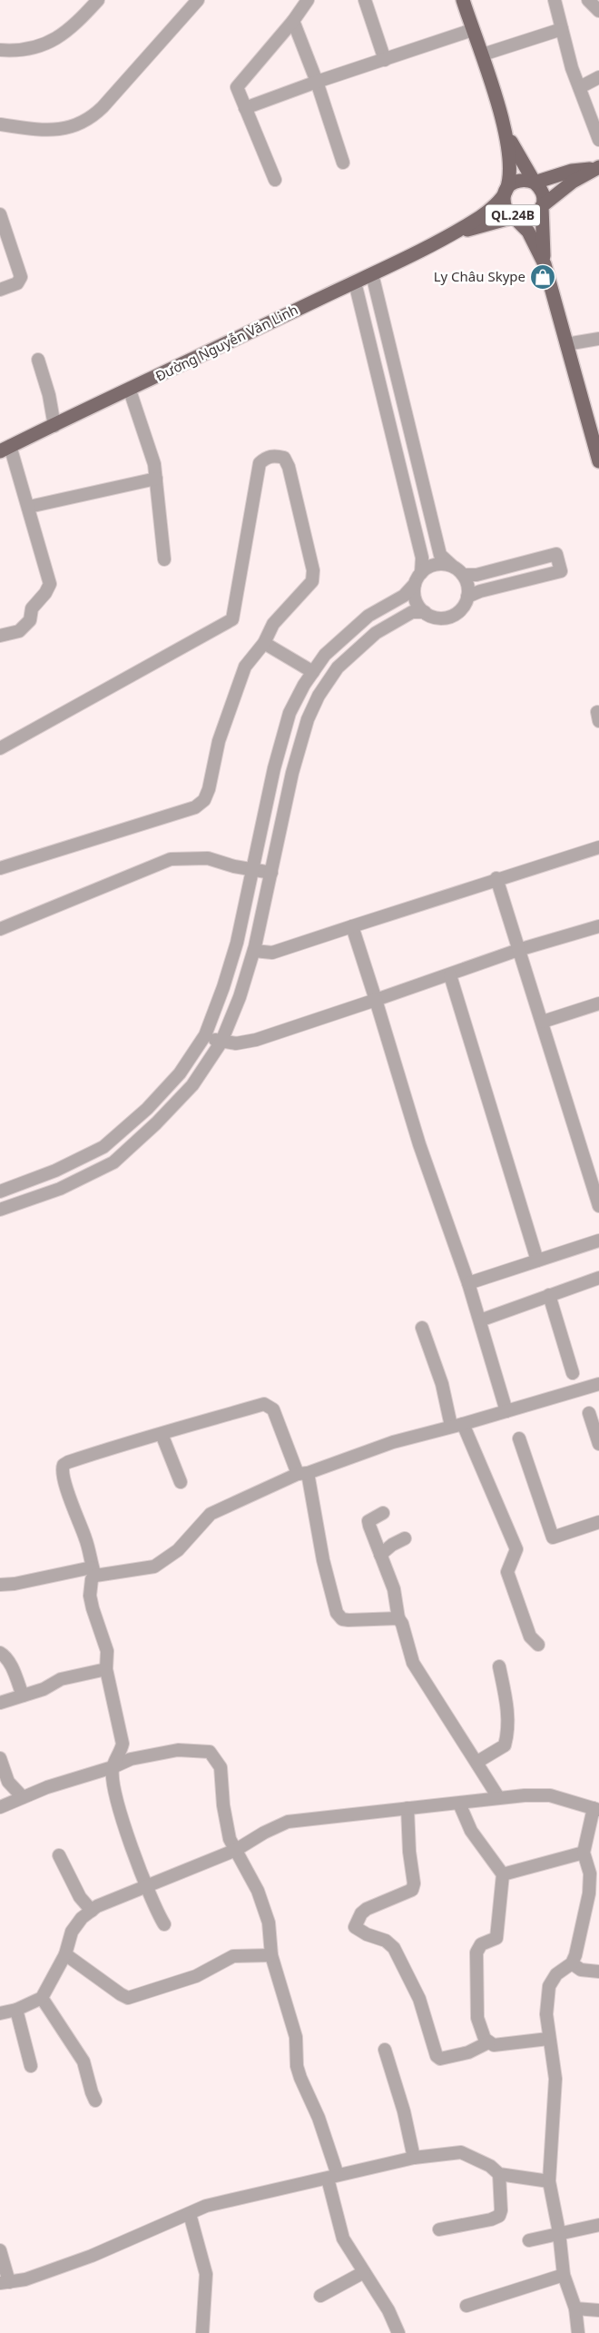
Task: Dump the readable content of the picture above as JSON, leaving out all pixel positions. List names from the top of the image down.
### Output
{
  "streets": {
    "main road": ["QL.24B", "Đường Nguyễn Văn Linh"]
  },
  "crossings": [
    ["QL.24B", "Đường Nguyễn Văn Linh"]
  ],
  "places": {
    "shop": ["Ly Châu Skype"]
  }
}
